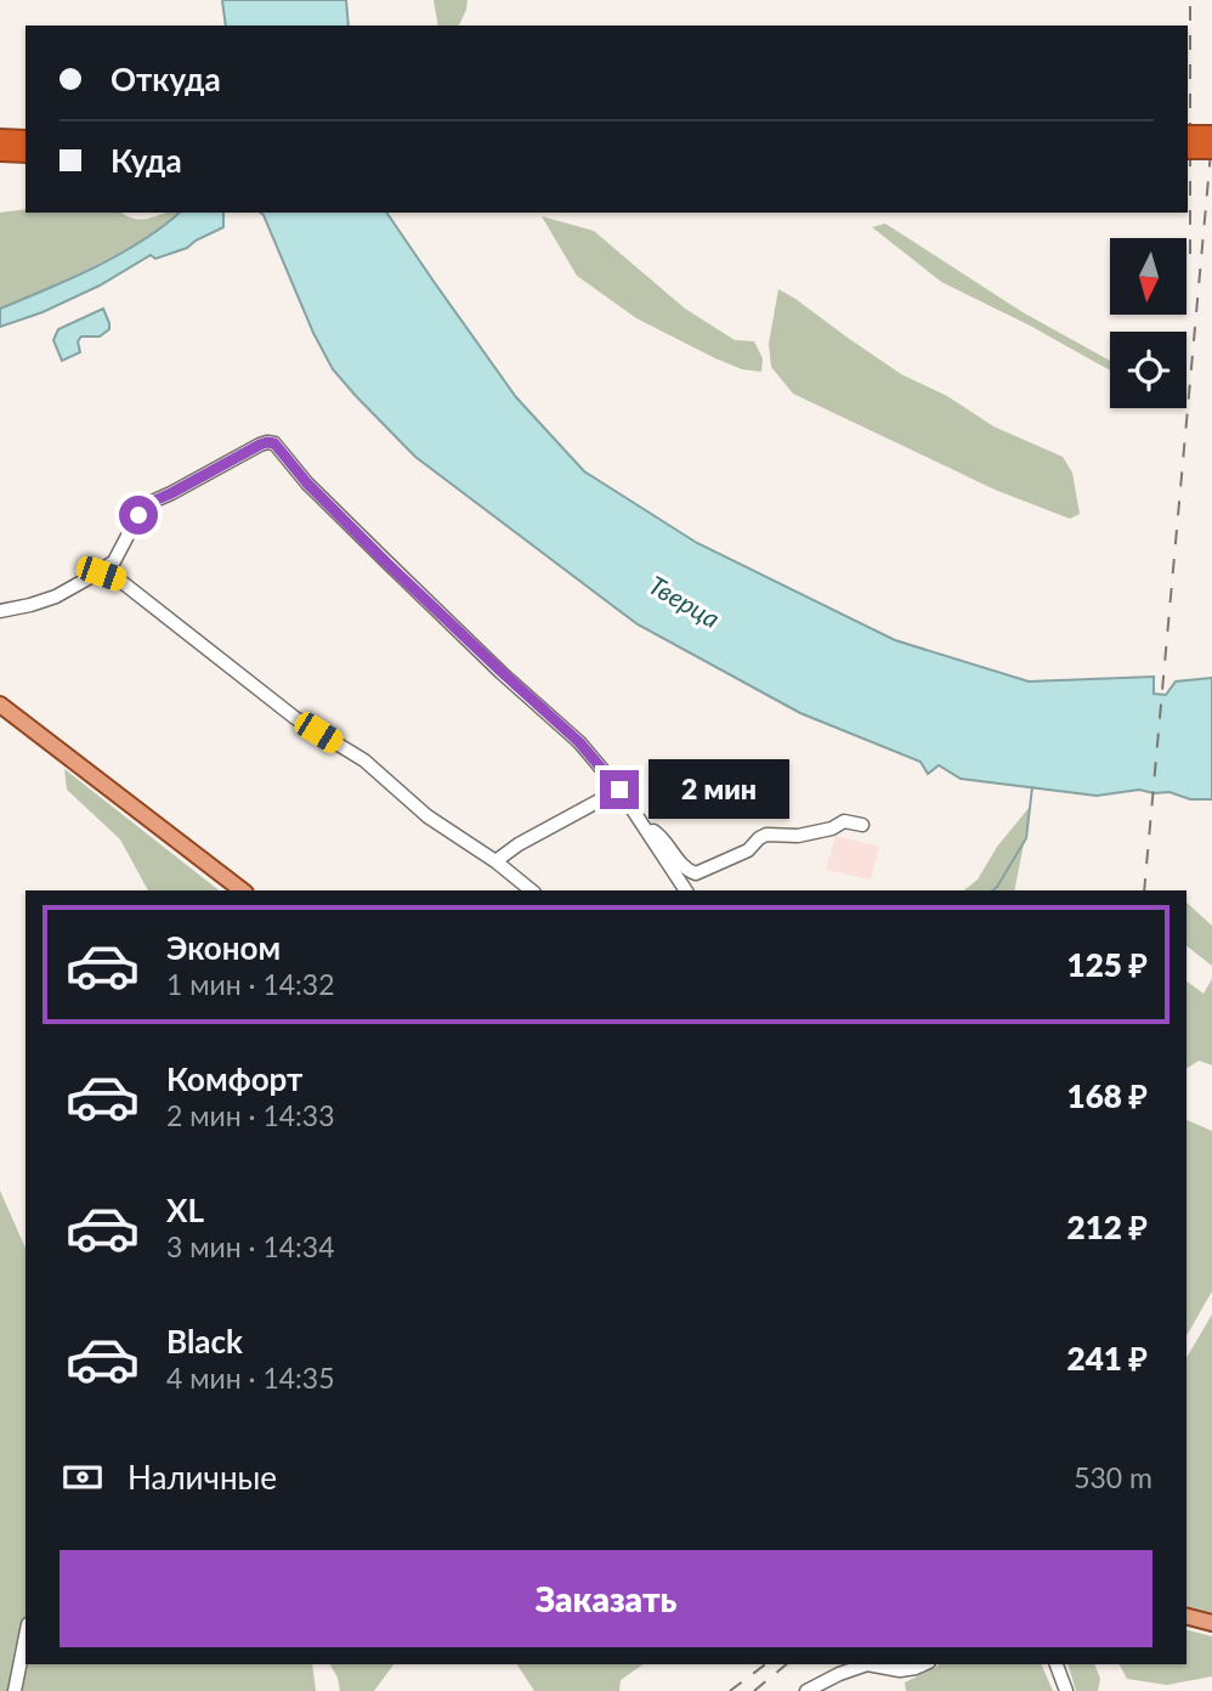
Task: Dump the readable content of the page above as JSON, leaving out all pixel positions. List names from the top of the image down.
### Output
{
  "water": ["Тверца"],
  "north": "bottom",
  "page": {
    "banner": ["Откуда", "Куда"],
    "bubble": "2 мин",
    "list": [
      {
        "name": "Эконом",
        "note": "1 мин · 14:32",
        "value": "125 ₽"
      },
      {
        "name": "Комфорт",
        "note": "2 мин · 14:33",
        "value": "168 ₽"
      },
      {
        "name": "XL",
        "note": "3 мин · 14:34",
        "value": "212 ₽"
      },
      {
        "name": "Black",
        "note": "4 мин · 14:35",
        "value": "241 ₽"
      }
    ],
    "pay": ["Наличные", "530 m"],
    "buttons": "Заказать"
  }
}
